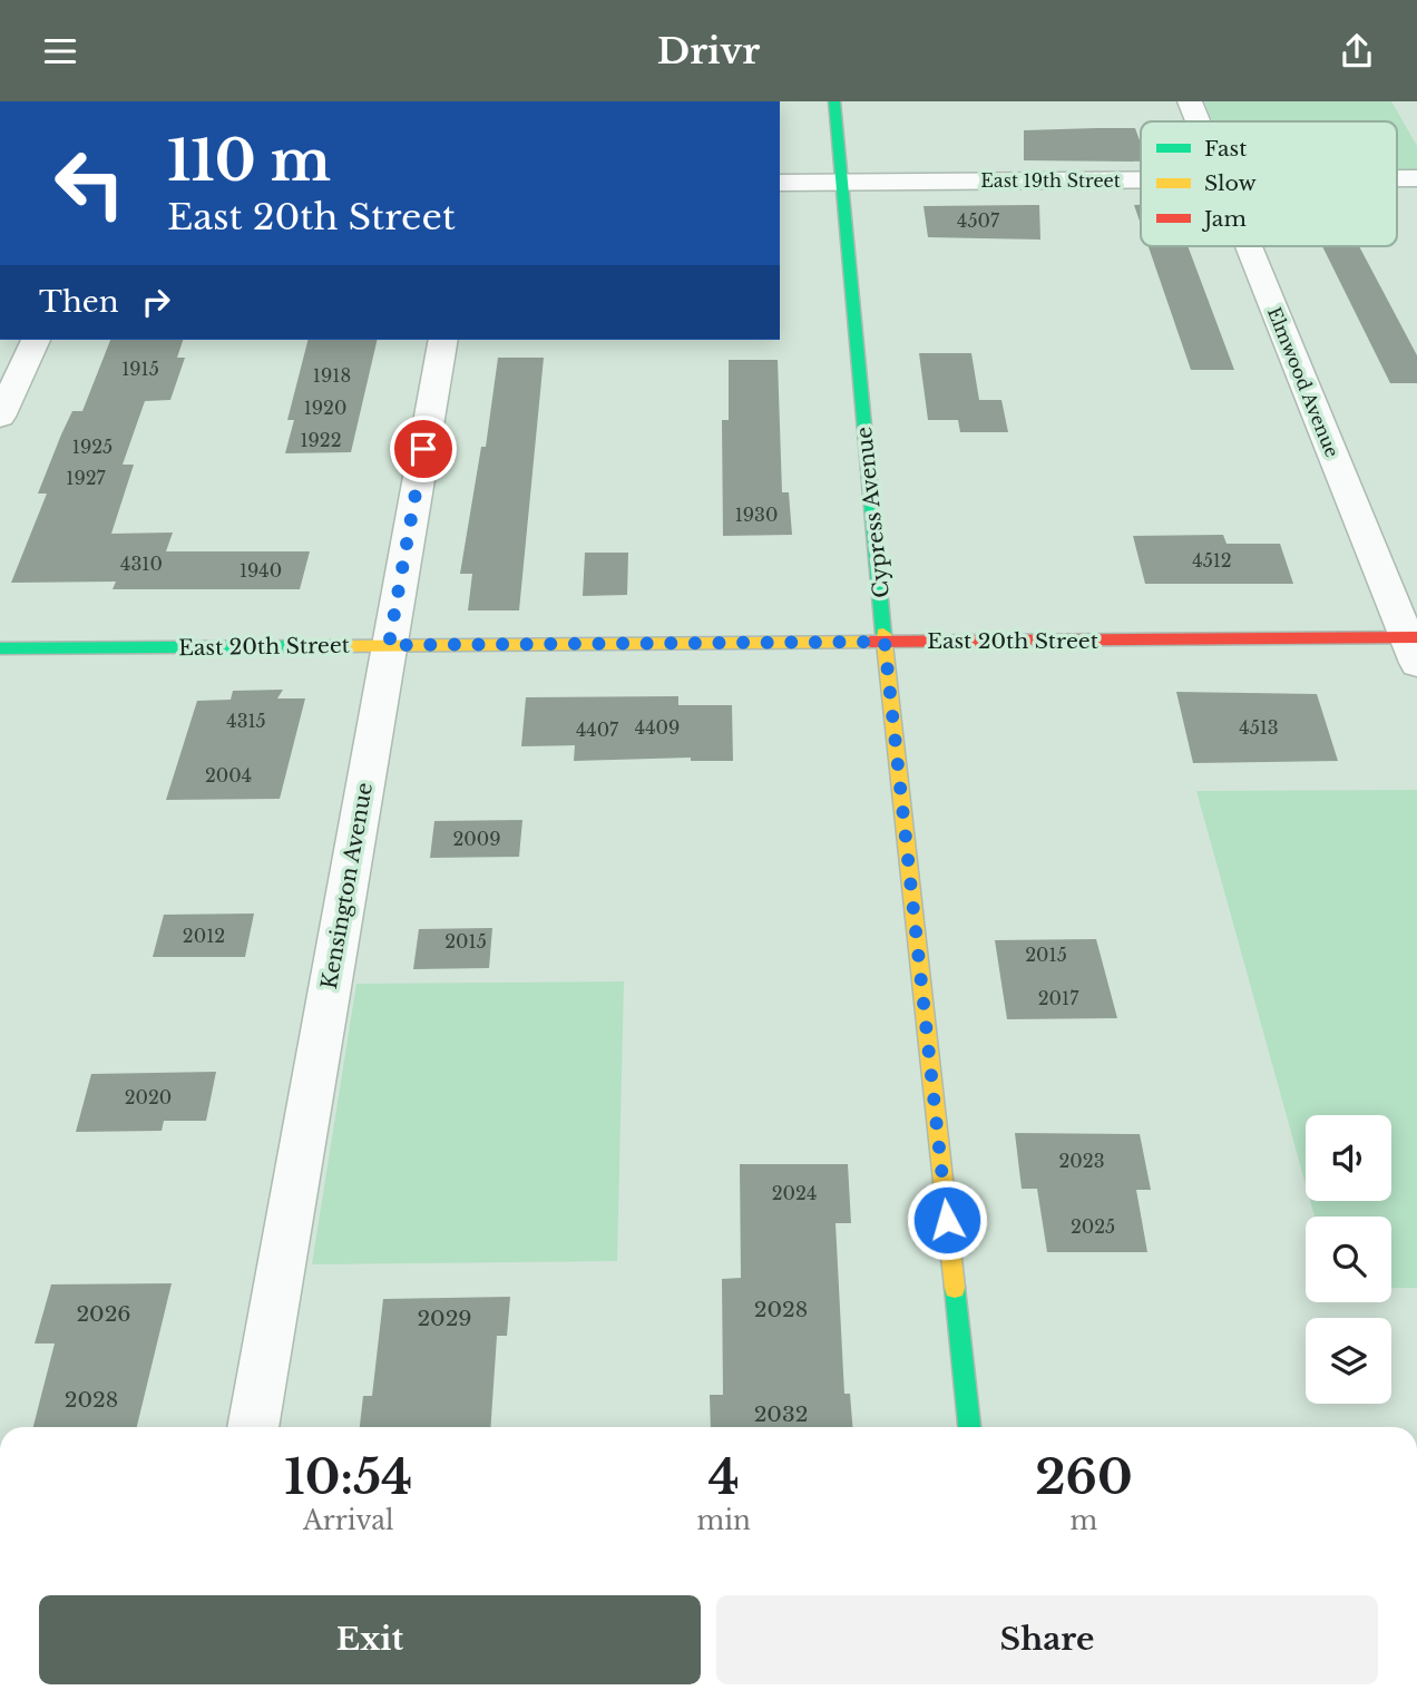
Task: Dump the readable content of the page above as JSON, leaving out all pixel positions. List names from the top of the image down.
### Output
{
  "streets": {
    "street": [
      "East 19th Street",
      "Elmwood Avenue",
      "Cypress Avenue",
      "East 20th Street",
      "Kensington Avenue"
    ]
  },
  "crossings": [
    ["East 19th Street", "Cypress Avenue"],
    ["Elmwood Avenue", "East 20th Street"],
    ["Cypress Avenue", "East 20th Street"],
    ["East 20th Street", "Kensington Avenue"]
  ],
  "house_numbers": [
    "4507",
    "1915",
    "1918",
    "1920",
    "1922",
    "1925",
    "1927",
    "1930",
    "4512",
    "4310",
    "1940",
    "4315",
    "4409",
    "4513",
    "4407",
    "2004",
    "2009",
    "2012",
    "2015",
    "2015",
    "2017",
    "2020",
    "2023",
    "2024",
    "2025",
    "2028",
    "2026",
    "2029",
    "2028",
    "2032"
  ],
  "legend": ["Fast", "Slow", "Jam"],
  "page": {
    "header": "Drivr",
    "turn": ["110 m", "East 20th Street"],
    "then": "Then",
    "eta": [
      "10:54",
      "Arrival",
      "4",
      "min",
      "260",
      "m"
    ],
    "buttons": ["Exit", "Share"]
  }
}
